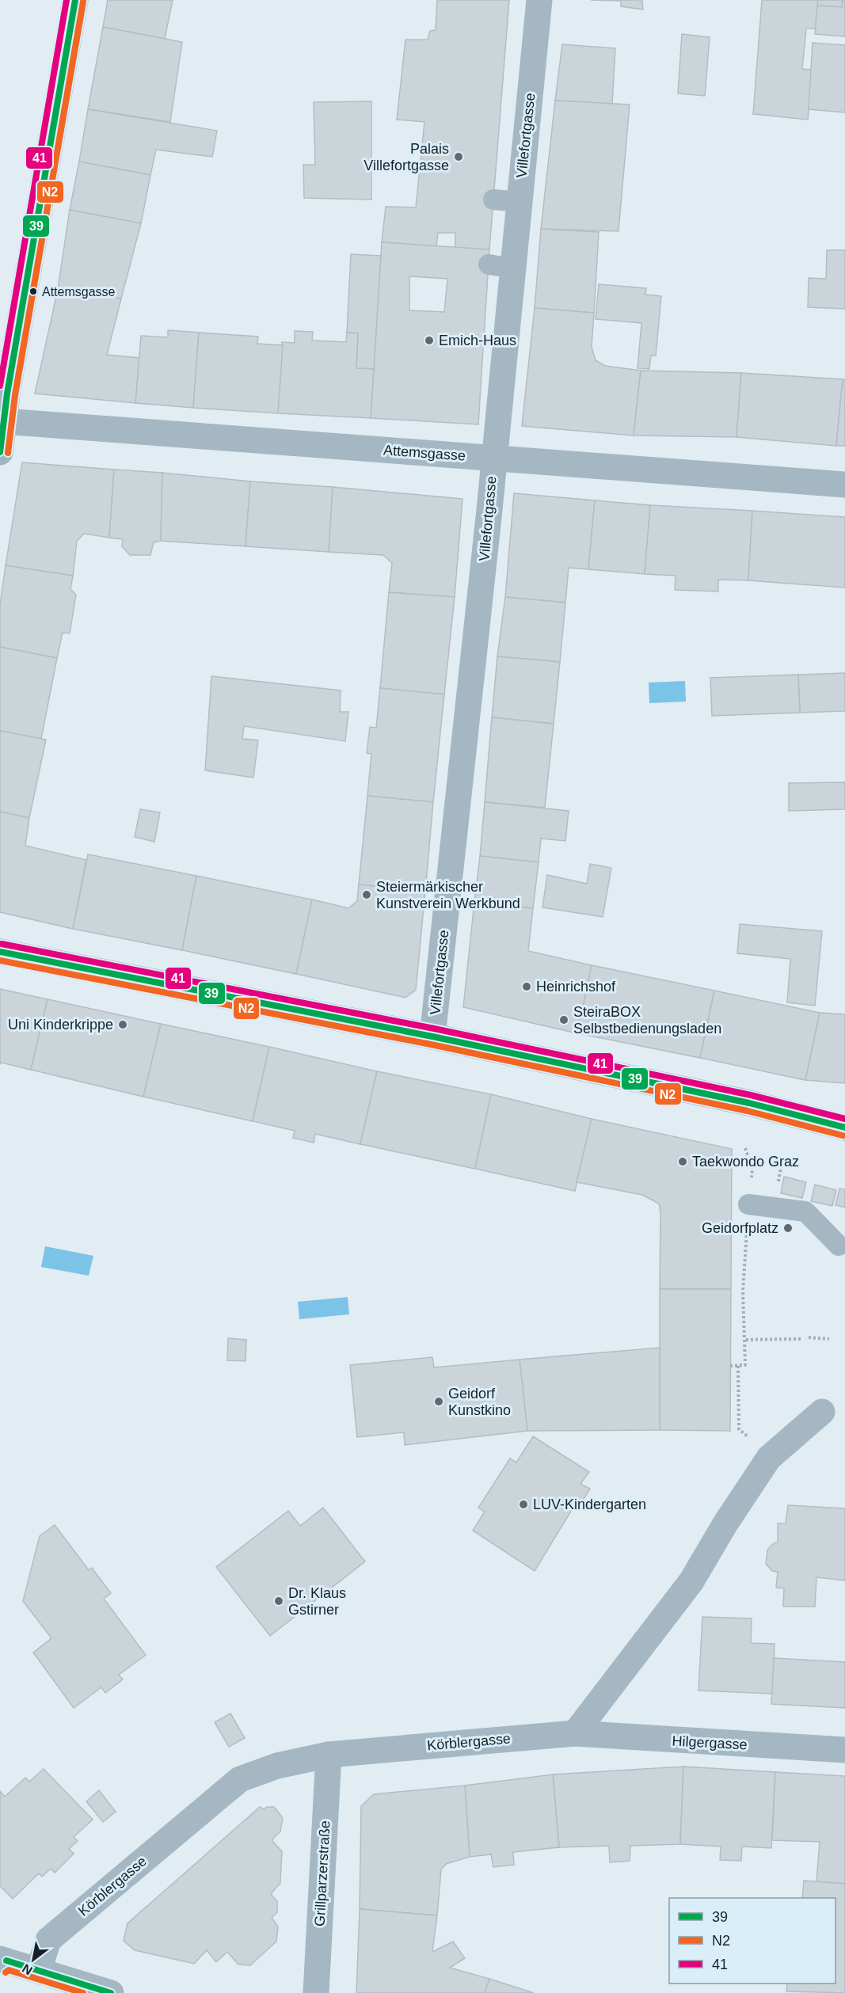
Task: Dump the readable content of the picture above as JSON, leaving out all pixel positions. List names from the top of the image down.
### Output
{
  "streets": {
    "street": [
      "Villefortgasse",
      "Attemsgasse",
      "Körblergasse",
      "Hilgergasse",
      "Grillparzerstraße"
    ]
  },
  "crossings": [
    ["Villefortgasse", "Attemsgasse"],
    ["Körblergasse", "Hilgergasse"],
    ["Körblergasse", "Grillparzerstraße"]
  ],
  "places": [
    "Palais Villefortgasse",
    "Attemsgasse",
    "Emich-Haus",
    "Steiermärkischer Kunstverein Werkbund",
    "Heinrichshof",
    "SteiraBOX Selbstbedienungsladen",
    "Uni Kinderkrippe",
    "Taekwondo Graz",
    "Geidorfplatz",
    "Geidorf Kunstkino",
    "LUV-Kindergarten",
    "Dr. Klaus Gstirner"
  ],
  "lines": ["transit line 39", "transit line 41", "transit line N2"],
  "legend": ["39", "N2", "41"],
  "north": "bottom left"
}
